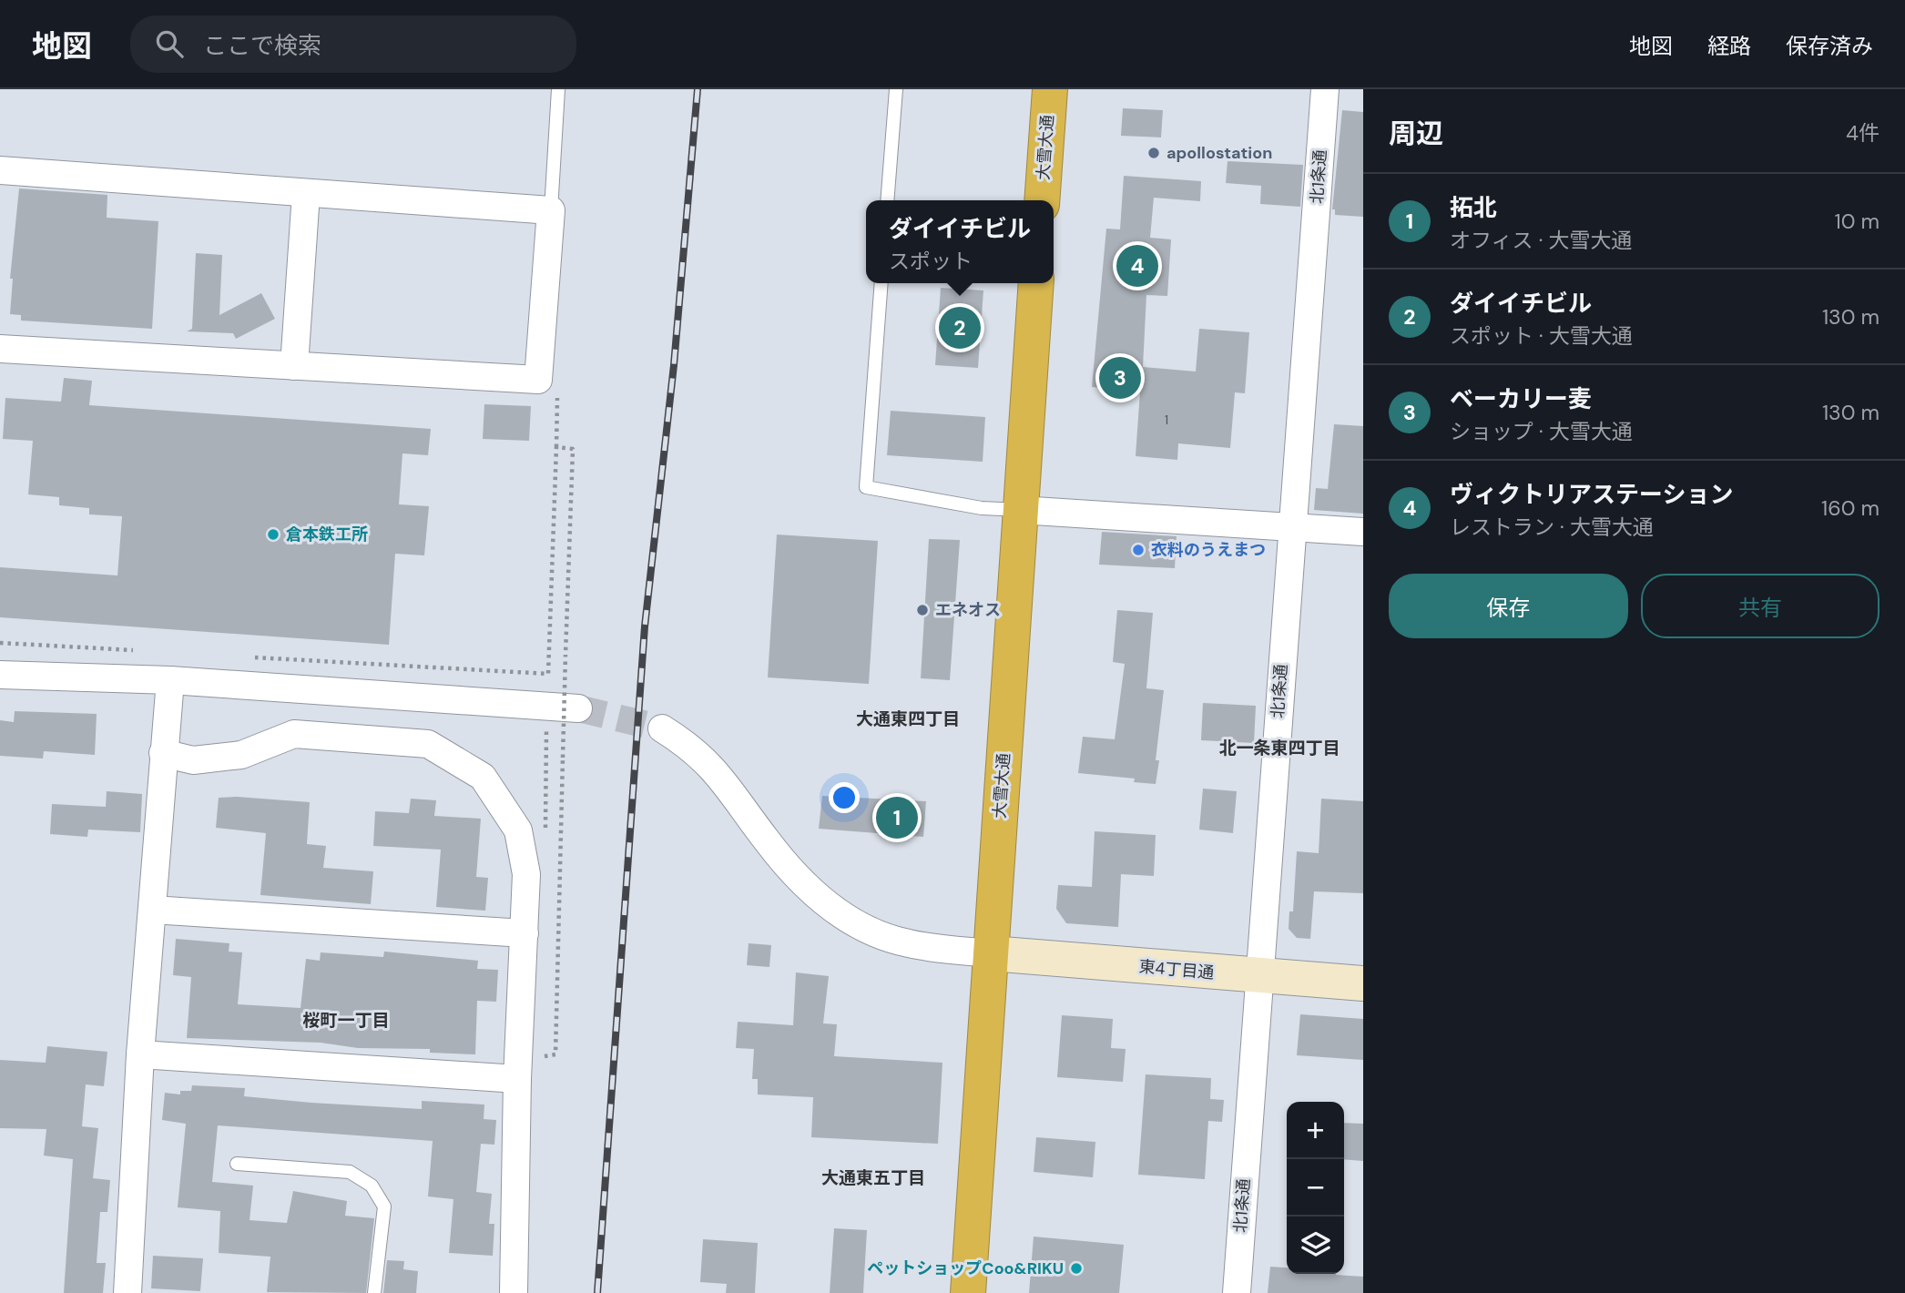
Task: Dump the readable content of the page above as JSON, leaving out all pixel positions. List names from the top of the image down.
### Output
{
  "streets": {
    "highway": ["大雪大通"],
    "street": ["北1条通", "東4丁目通"]
  },
  "crossings": [
    ["大雪大通", "東4丁目通"],
    ["北1条通", "東4丁目通"]
  ],
  "districts": [
    "大通東四丁目",
    "北一条東四丁目",
    "桜町一丁目",
    "大通東五丁目"
  ],
  "places": [
    "apollostation",
    "倉本鉄工所",
    "衣料のうえまつ",
    "エネオス",
    "ペットショップCoo&RIKU"
  ],
  "house_numbers": ["1"],
  "page": {
    "header": "地図",
    "search": "ここで検索",
    "nav": ["地図", "経路", "保存済み"],
    "heading": ["周辺", "4件"],
    "list": [
      {
        "mark": "1",
        "name": "拓北",
        "note": "オフィス · 大雪大通",
        "value": "10 m"
      },
      {
        "mark": "2",
        "name": "ダイイチビル",
        "note": "スポット · 大雪大通",
        "value": "130 m"
      },
      {
        "mark": "3",
        "name": "ベーカリー麦",
        "note": "ショップ · 大雪大通",
        "value": "130 m"
      },
      {
        "mark": "4",
        "name": "ヴィクトリアステーション",
        "note": "レストラン · 大雪大通",
        "value": "160 m"
      }
    ],
    "popup": ["ダイイチビル", "スポット"],
    "pins": [
      "4",
      "2",
      "3",
      "1"
    ],
    "buttons": ["保存", "共有"],
    "map_buttons": ["+", "−"]
  }
}
